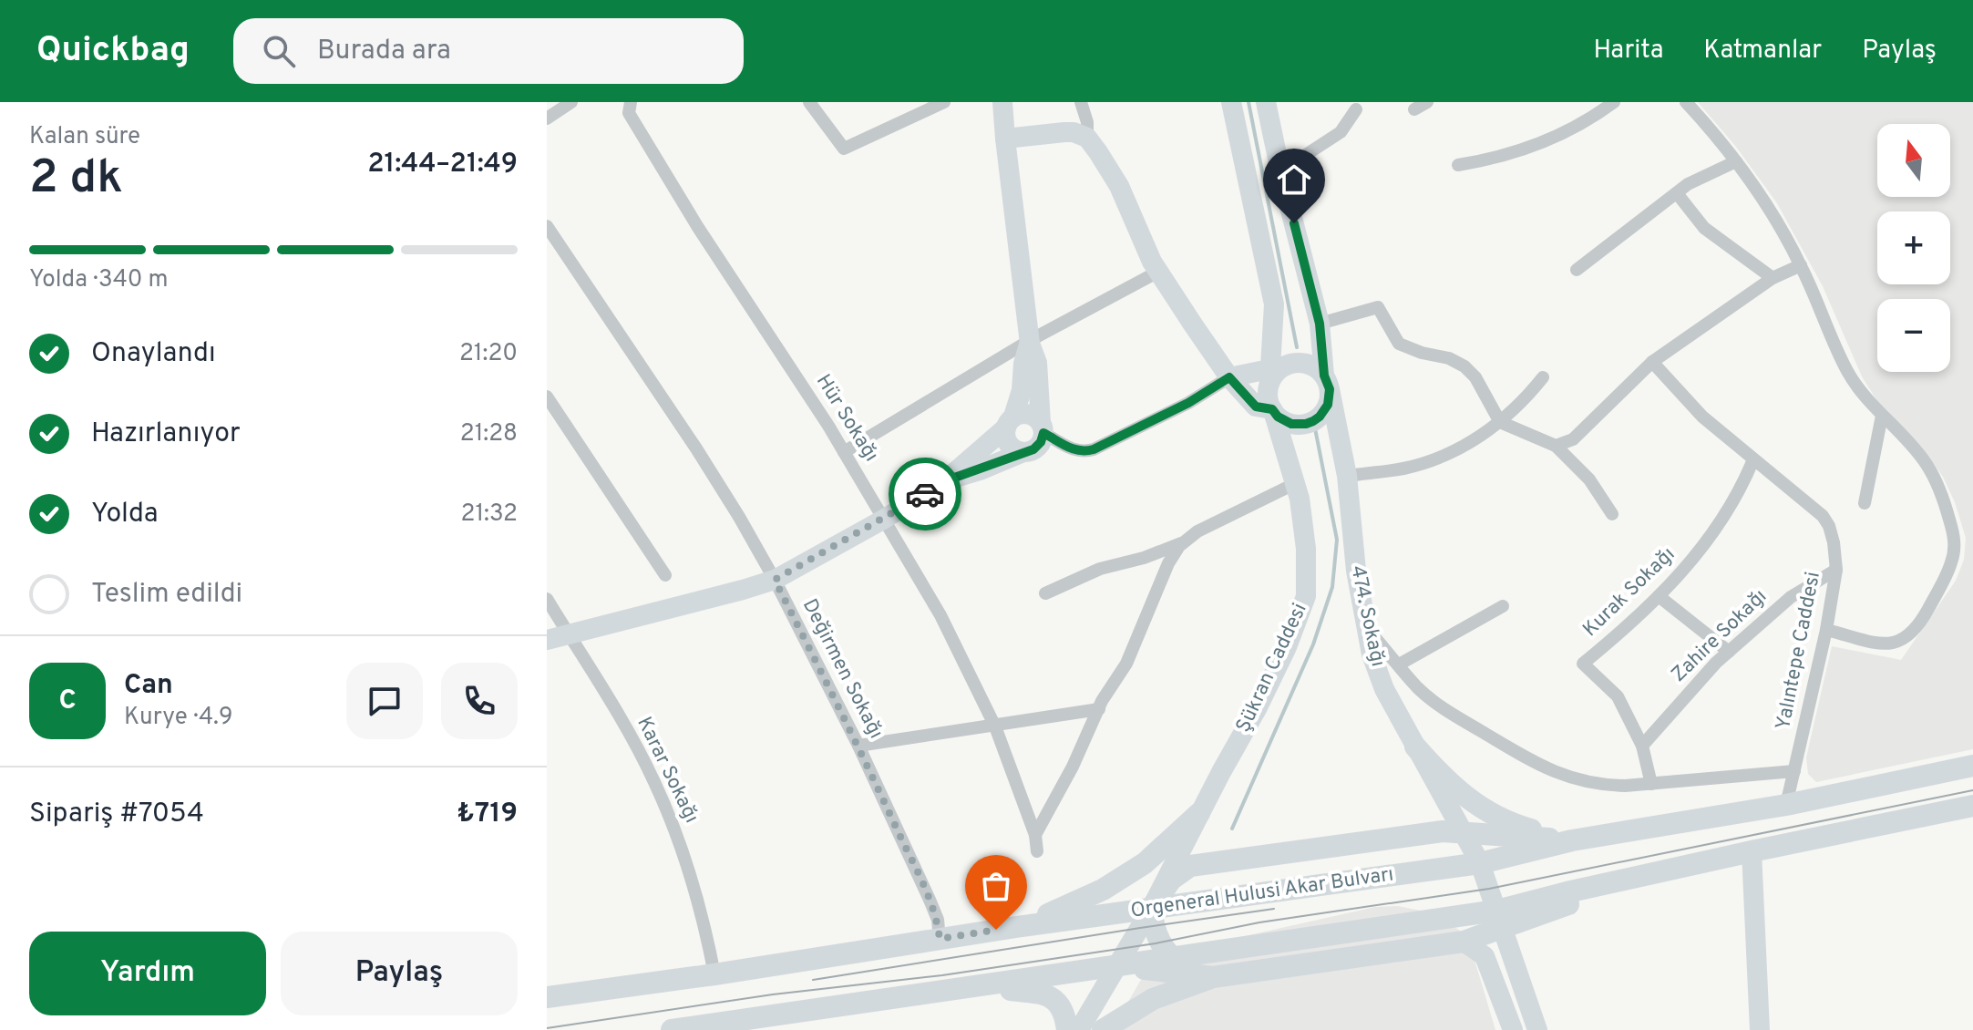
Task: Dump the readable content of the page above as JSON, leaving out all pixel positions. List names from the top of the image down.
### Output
{
  "streets": {
    "main road": ["Orgeneral Hulusi Akar Bulvarı"],
    "street": [
      "Hür Sokağı",
      "Kurak Sokağı",
      "474. Sokağı",
      "Zahire Sokağı",
      "Yalıntepe Caddesi",
      "Şükran Caddesi",
      "Değirmen Sokağı",
      "Karar Sokağı"
    ]
  },
  "crossings": [
    ["Kurak Sokağı", "Zahire Sokağı"],
    ["Kurak Sokağı", "Yalıntepe Caddesi"],
    ["474. Sokağı", "Şükran Caddesi"],
    ["474. Sokağı", "Orgeneral Hulusi Akar Bulvarı"],
    ["Zahire Sokağı", "Yalıntepe Caddesi"],
    ["Yalıntepe Caddesi", "Orgeneral Hulusi Akar Bulvarı"],
    ["Şükran Caddesi", "Orgeneral Hulusi Akar Bulvarı"],
    ["Değirmen Sokağı", "Orgeneral Hulusi Akar Bulvarı"],
    ["Karar Sokağı", "Orgeneral Hulusi Akar Bulvarı"]
  ],
  "north": "top",
  "page": {
    "header": "Quickbag",
    "search": "Burada ara",
    "nav": ["Harita", "Katmanlar", "Paylaş"],
    "heading": ["2 dk", "Kalan süre", "21:44–21:49"],
    "panel": [
      "Can",
      "Kurye · 4.9",
      "Sipariş #7054",
      "₺719"
    ],
    "map_buttons": ["+", "−"],
    "bar": "Yolda · 340 m",
    "list": [
      ["Onaylandı", "21:20"],
      ["Hazırlanıyor", "21:28"],
      ["Yolda", "21:32"],
      "Teslim edildi"
    ],
    "round": "C",
    "buttons": ["Yardım", "Paylaş"]
  }
}
